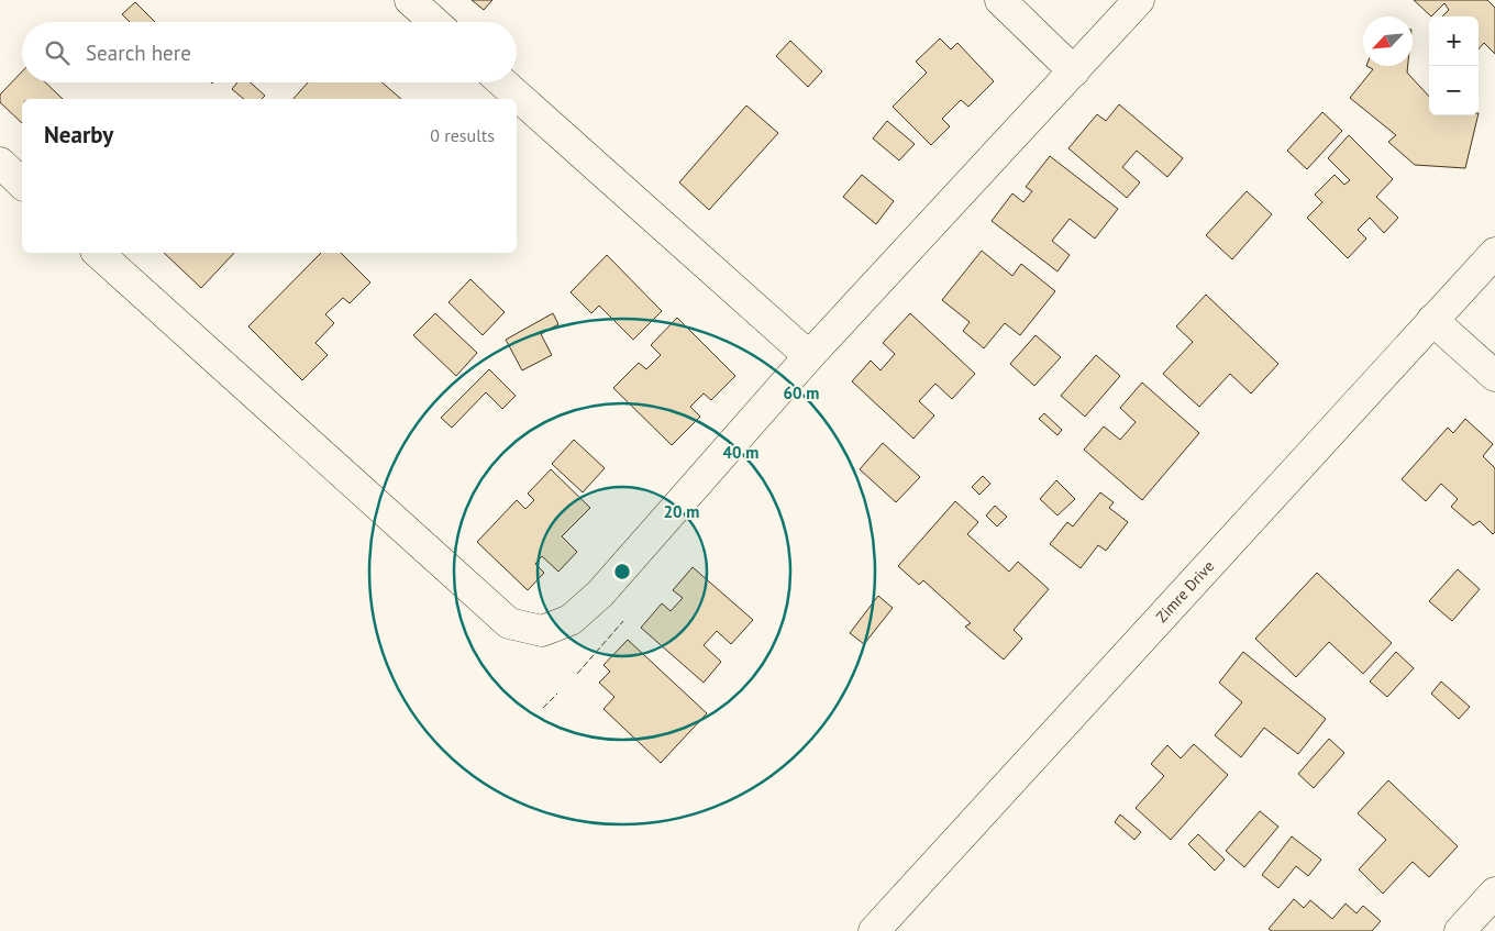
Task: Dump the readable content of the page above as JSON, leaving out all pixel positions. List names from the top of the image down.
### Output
{
  "streets": {
    "street": ["Zimre Drive"]
  },
  "north": "bottom left",
  "page": {
    "map_buttons": ["+", "−"],
    "search": "Search here",
    "heading": ["Nearby", "0 results"]
  },
  "rings": ["60 m", "40 m", "20 m"]
}
